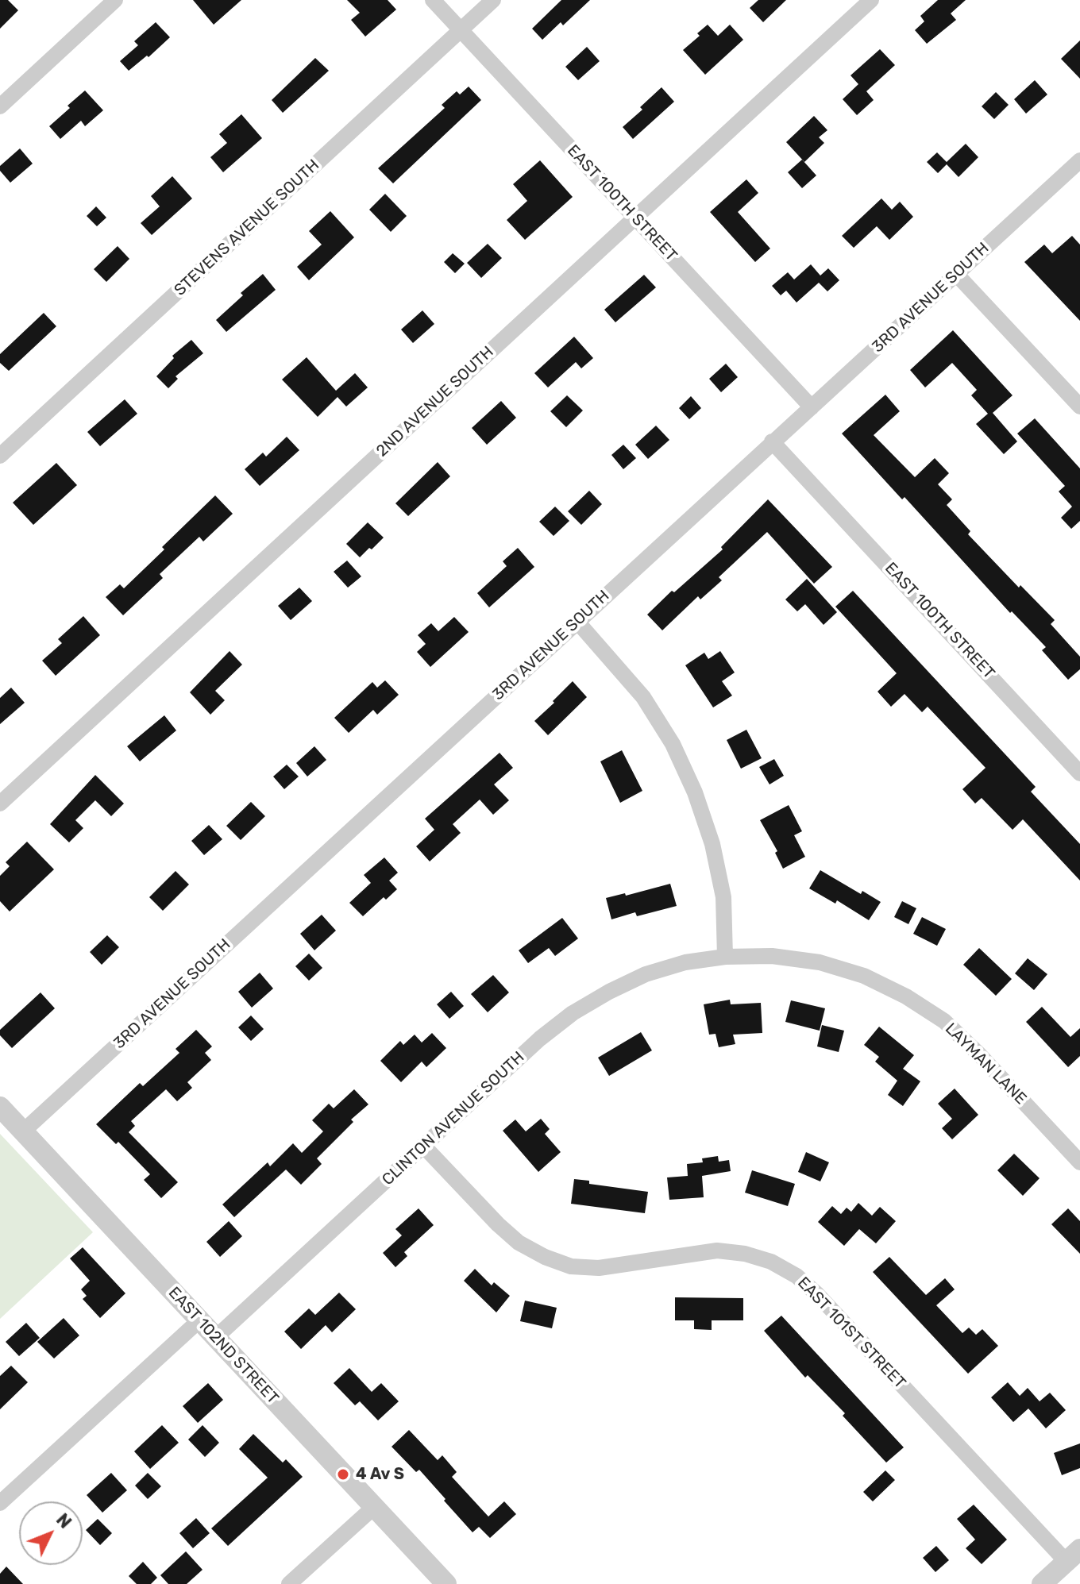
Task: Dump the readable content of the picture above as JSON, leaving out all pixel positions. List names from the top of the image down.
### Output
{
  "streets": {
    "street": [
      "EAST 100TH STREET",
      "STEVENS AVENUE SOUTH",
      "3RD AVENUE SOUTH",
      "2ND AVENUE SOUTH",
      "LAYMAN LANE",
      "CLINTON AVENUE SOUTH",
      "EAST 101ST STREET",
      "EAST 102ND STREET"
    ]
  },
  "crossings": [
    ["EAST 100TH STREET", "STEVENS AVENUE SOUTH"],
    ["EAST 100TH STREET", "3RD AVENUE SOUTH"],
    ["EAST 100TH STREET", "2ND AVENUE SOUTH"],
    ["3RD AVENUE SOUTH", "EAST 102ND STREET"],
    ["LAYMAN LANE", "CLINTON AVENUE SOUTH"],
    ["CLINTON AVENUE SOUTH", "EAST 101ST STREET"],
    ["CLINTON AVENUE SOUTH", "EAST 102ND STREET"]
  ],
  "places": ["4 Av S"],
  "north": "top right"
}
